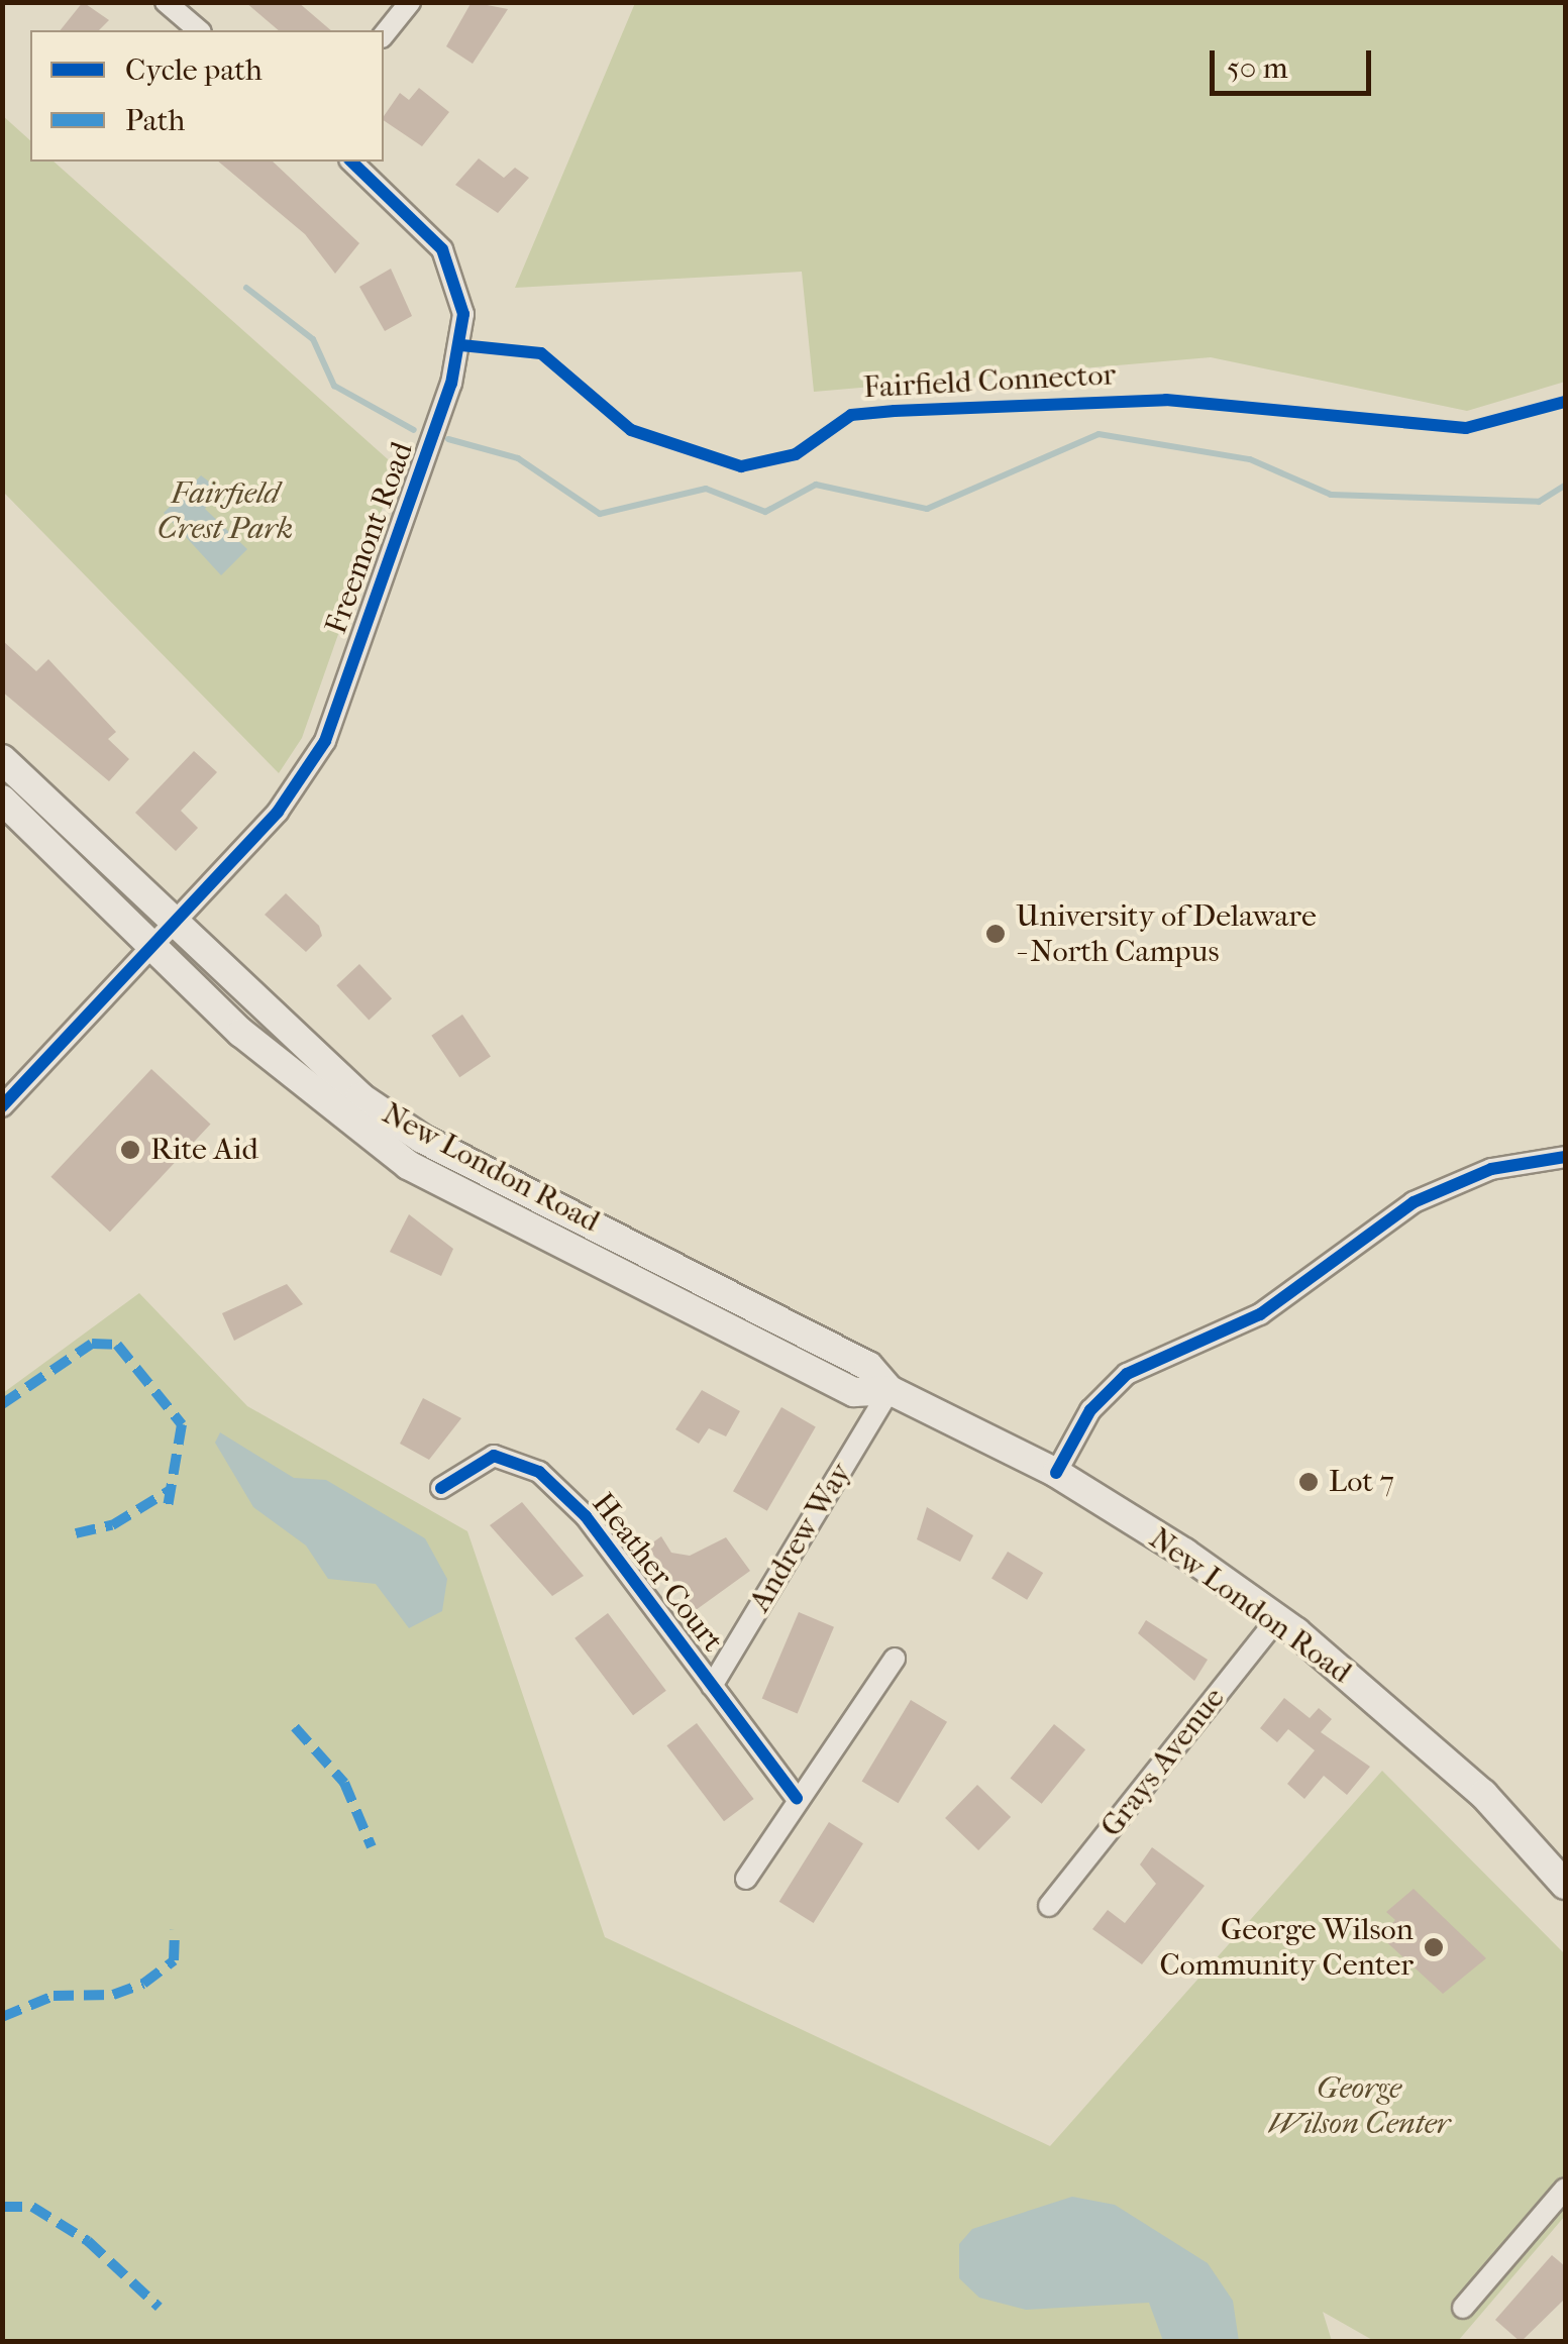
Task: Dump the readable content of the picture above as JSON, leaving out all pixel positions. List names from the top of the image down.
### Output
{
  "streets": {
    "main road": ["New London Road"],
    "street": [
      "Freemont Road",
      "Andrew Way",
      "Heather Court",
      "Grays Avenue"
    ],
    "cycle path": ["Fairfield Connector"]
  },
  "crossings": [
    ["Freemont Road", "New London Road"],
    ["New London Road", "Andrew Way"],
    ["New London Road", "Grays Avenue"],
    ["Andrew Way", "Heather Court"]
  ],
  "parks": ["Fairfield Crest Park", "George Wilson Center"],
  "places": [
    "University of Delaware - North Campus",
    "Rite Aid",
    "Lot 7",
    "George Wilson Community Center"
  ],
  "legend": ["Cycle path", "Path"],
  "scale_bar": "50 m"
}
